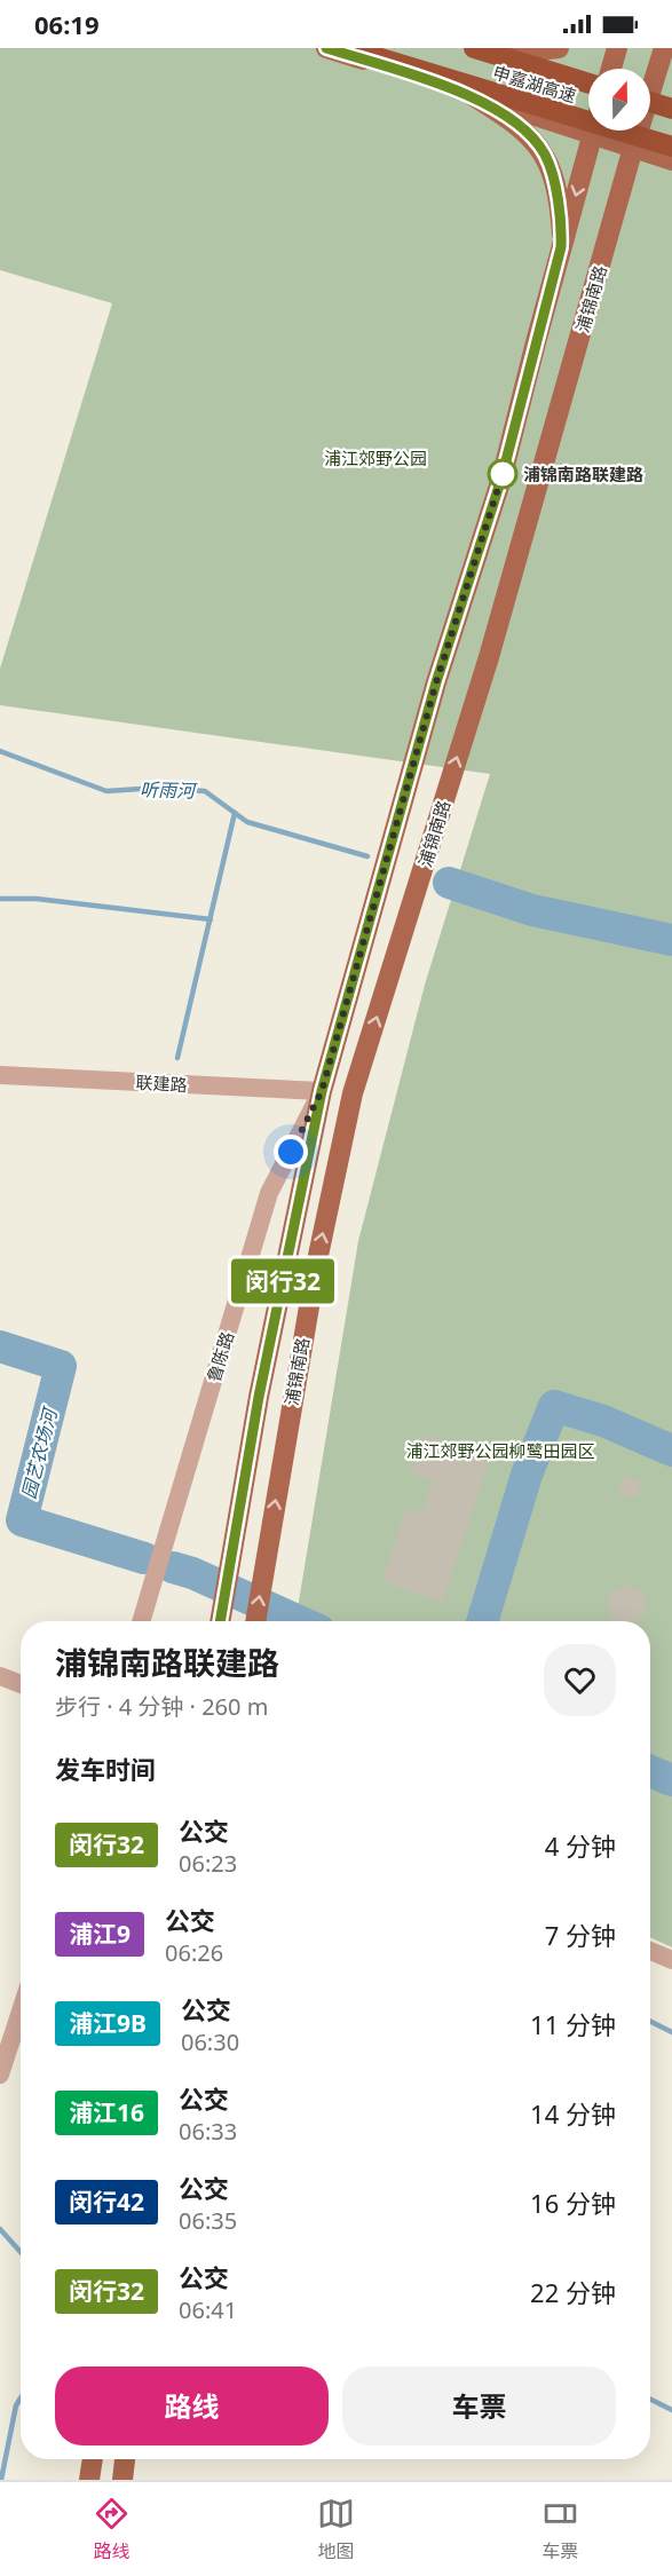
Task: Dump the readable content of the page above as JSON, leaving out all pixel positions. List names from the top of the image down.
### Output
{
  "streets": {
    "highway": ["申嘉湖高速"],
    "main road": ["浦锦南路"],
    "street": ["联建路", "鲁陈路"]
  },
  "crossings": [
    ["浦锦南路", "联建路"],
    ["浦锦南路", "鲁陈路"],
    ["联建路", "鲁陈路"]
  ],
  "water": ["听雨河", "园艺农场河"],
  "parks": ["浦江郊野公园", "浦江郊野公园柳鹭田园区"],
  "places": ["浦锦南路联建路"],
  "lines": ["bus line 闵行32"],
  "north": "top",
  "page": {
    "status": "06:19",
    "on_map": "闵行32",
    "heading": [
      ["浦锦南路联建路", "步行 · 4 分钟 · 260 m"],
      "发车时间"
    ],
    "list": [
      {
        "mark": "闵行32",
        "name": "公交",
        "note": "06:23",
        "value": "4 分钟"
      },
      {
        "mark": "浦江9",
        "name": "公交",
        "note": "06:26",
        "value": "7 分钟"
      },
      {
        "mark": "浦江9B",
        "name": "公交",
        "note": "06:30",
        "value": "11 分钟"
      },
      {
        "mark": "浦江16",
        "name": "公交",
        "note": "06:33",
        "value": "14 分钟"
      },
      {
        "mark": "闵行42",
        "name": "公交",
        "note": "06:35",
        "value": "16 分钟"
      },
      {
        "mark": "闵行32",
        "name": "公交",
        "note": "06:41",
        "value": "22 分钟"
      }
    ],
    "buttons": ["路线", "车票"],
    "tabs": ["路线", "地图", "车票"]
  }
}
